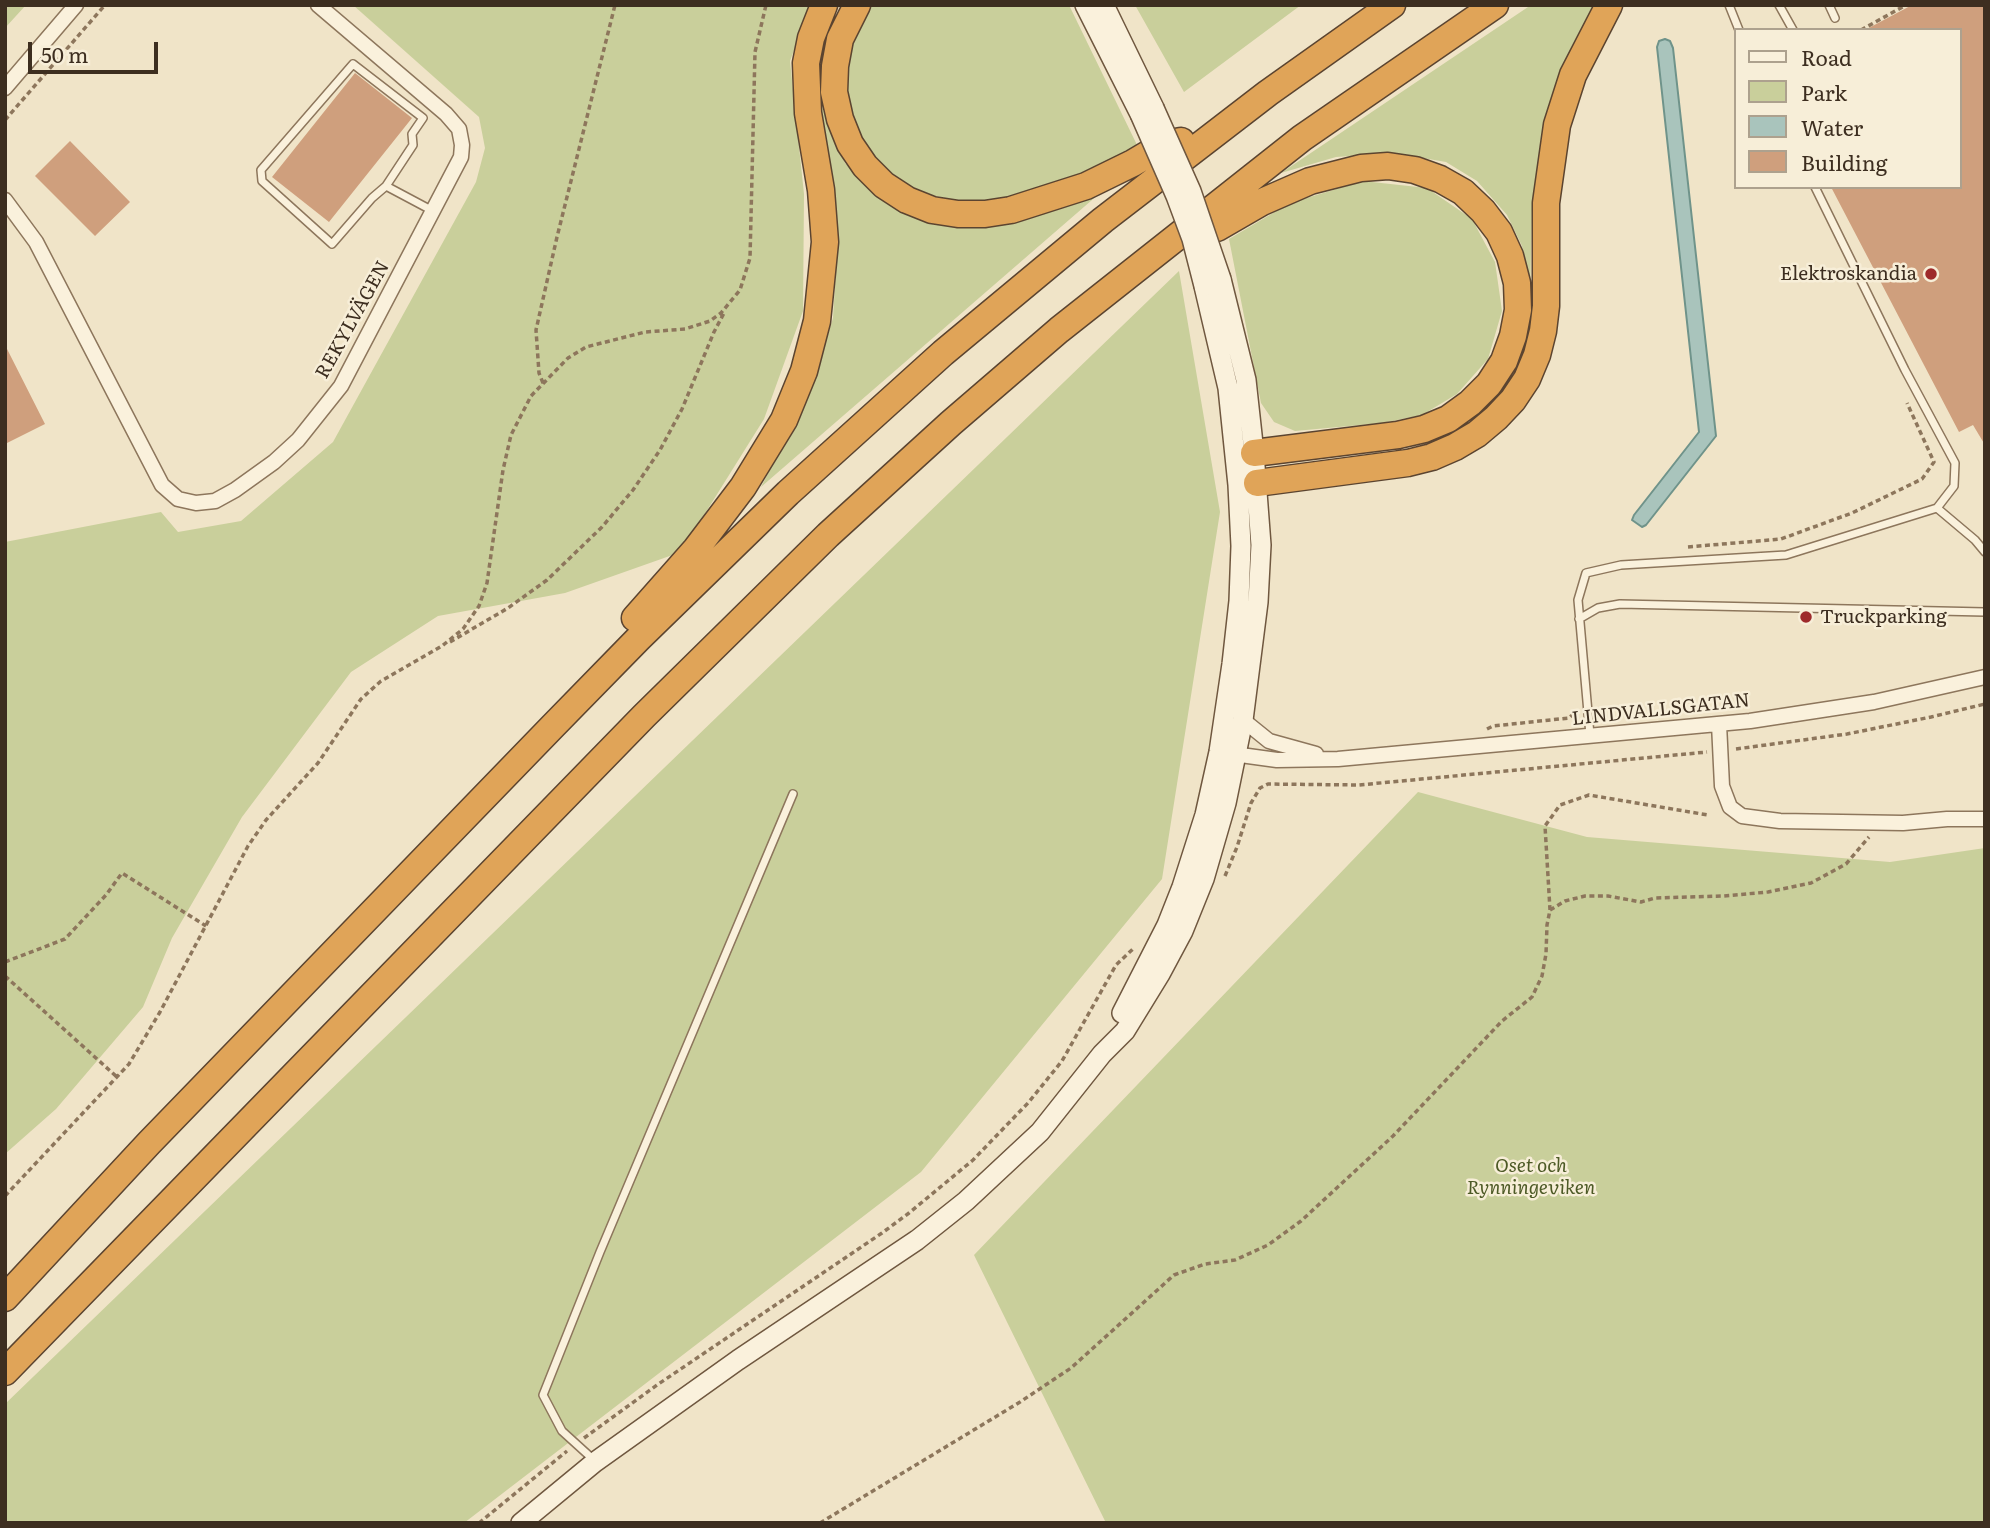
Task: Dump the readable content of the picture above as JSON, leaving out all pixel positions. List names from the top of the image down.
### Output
{
  "streets": {
    "street": ["REKYLVÄGEN", "LINDVALLSGATAN"]
  },
  "parks": ["Oset och Rynningeviken"],
  "places": ["Elektroskandia", "Truckparking"],
  "legend": [
    "Road",
    "Park",
    "Water",
    "Building"
  ],
  "scale_bar": "50 m"
}
